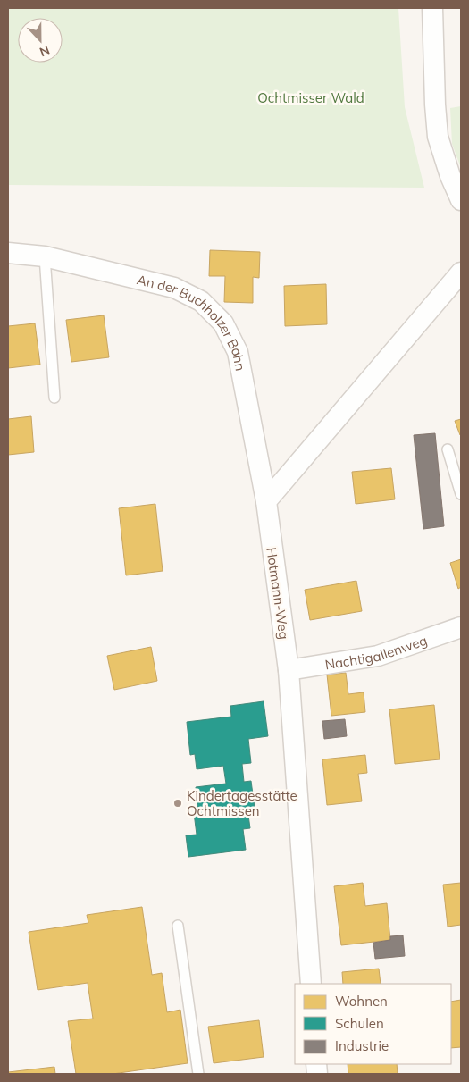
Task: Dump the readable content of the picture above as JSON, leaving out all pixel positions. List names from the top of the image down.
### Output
{
  "streets": {
    "street": ["An der Buchholzer Bahn", "Hotmann-Weg", "Nachtigallenweg"]
  },
  "crossings": [
    ["An der Buchholzer Bahn", "Hotmann-Weg"],
    ["Hotmann-Weg", "Nachtigallenweg"]
  ],
  "parks": ["Ochtmisser Wald"],
  "places": ["Kindertagesstätte Ochtmissen"],
  "legend": ["Wohnen", "Schulen", "Industrie"],
  "north": "bottom"
}
